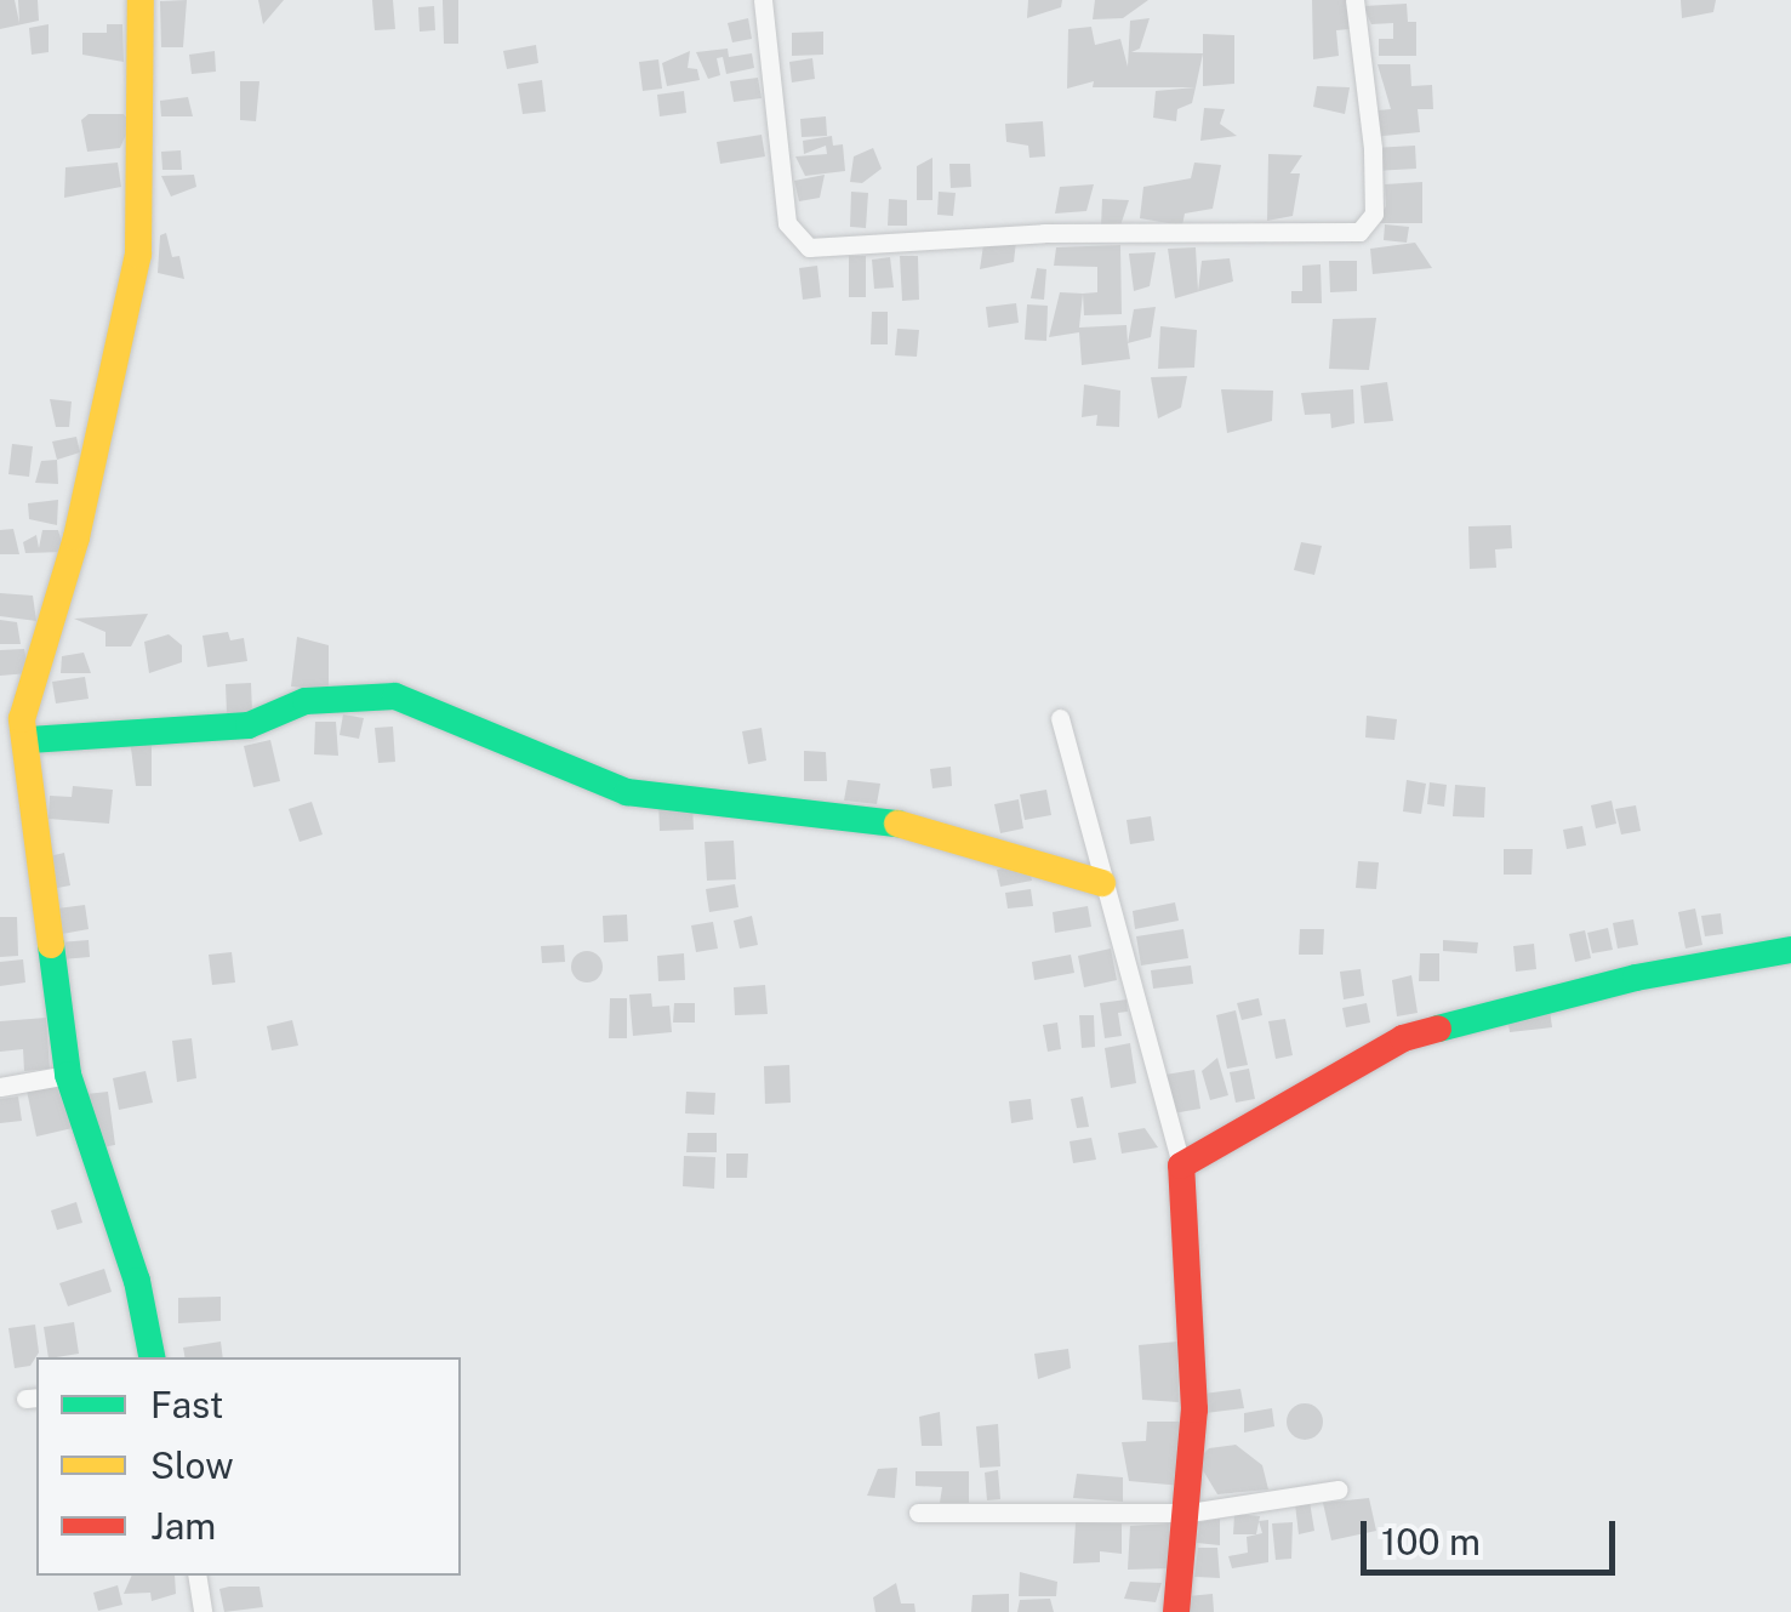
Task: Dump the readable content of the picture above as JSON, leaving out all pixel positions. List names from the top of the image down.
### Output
{
  "legend": ["Fast", "Slow", "Jam"],
  "scale_bar": "100 m"
}
